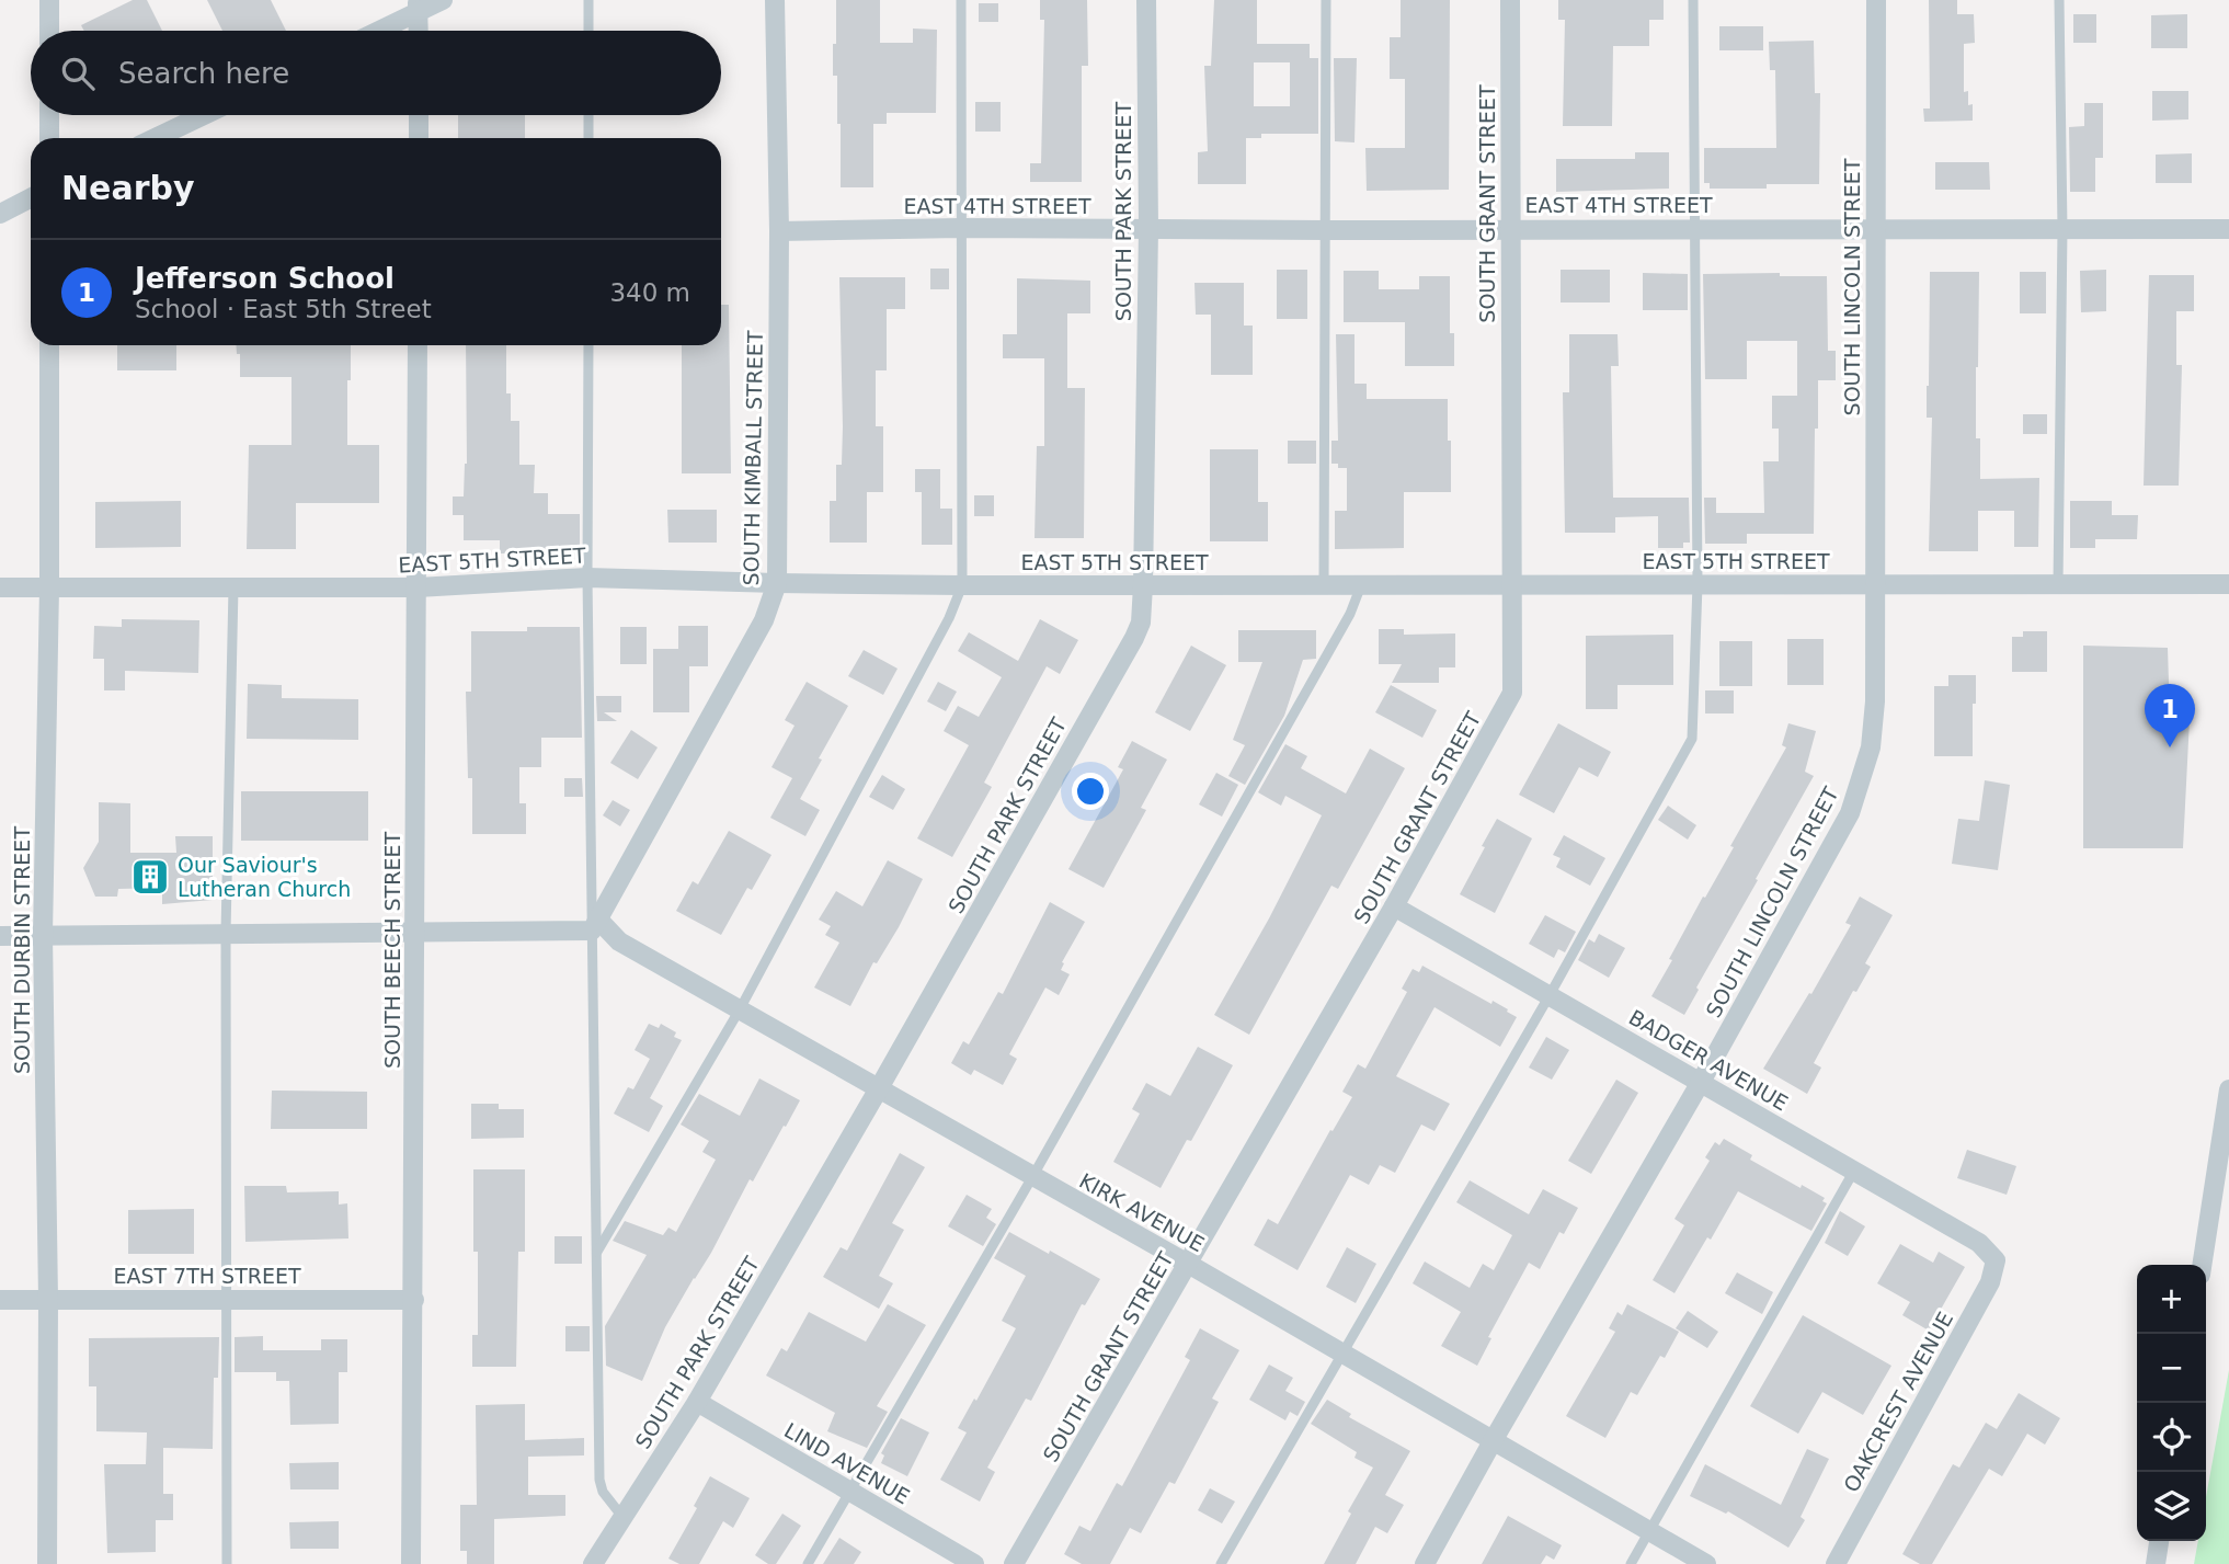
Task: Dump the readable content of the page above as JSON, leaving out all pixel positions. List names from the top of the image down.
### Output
{
  "streets": {
    "street": [
      "SOUTH GRANT STREET",
      "EAST 4TH STREET",
      "SOUTH PARK STREET",
      "SOUTH LINCOLN STREET",
      "SOUTH KIMBALL STREET",
      "EAST 5TH STREET",
      "SOUTH DURBIN STREET",
      "SOUTH BEECH STREET",
      "BADGER AVENUE",
      "KIRK AVENUE",
      "EAST 7TH STREET",
      "OAKCREST AVENUE",
      "LIND AVENUE"
    ]
  },
  "crossings": [
    ["SOUTH GRANT STREET", "EAST 4TH STREET"],
    ["SOUTH GRANT STREET", "EAST 5TH STREET"],
    ["SOUTH GRANT STREET", "BADGER AVENUE"],
    ["SOUTH GRANT STREET", "KIRK AVENUE"],
    ["EAST 4TH STREET", "SOUTH PARK STREET"],
    ["EAST 4TH STREET", "SOUTH LINCOLN STREET"],
    ["EAST 4TH STREET", "SOUTH KIMBALL STREET"],
    ["SOUTH PARK STREET", "EAST 5TH STREET"],
    ["SOUTH PARK STREET", "KIRK AVENUE"],
    ["SOUTH PARK STREET", "LIND AVENUE"],
    ["SOUTH LINCOLN STREET", "EAST 5TH STREET"],
    ["SOUTH LINCOLN STREET", "BADGER AVENUE"],
    ["SOUTH LINCOLN STREET", "KIRK AVENUE"],
    ["SOUTH KIMBALL STREET", "EAST 5TH STREET"],
    ["SOUTH KIMBALL STREET", "KIRK AVENUE"],
    ["EAST 5TH STREET", "SOUTH DURBIN STREET"],
    ["EAST 5TH STREET", "SOUTH BEECH STREET"],
    ["SOUTH DURBIN STREET", "EAST 7TH STREET"],
    ["SOUTH BEECH STREET", "EAST 7TH STREET"],
    ["BADGER AVENUE", "OAKCREST AVENUE"]
  ],
  "places": {
    "building": ["Our Saviour's Lutheran Church"]
  },
  "page": {
    "search": "Search here",
    "heading": "Nearby",
    "list": [
      {
        "mark": "1",
        "name": "Jefferson School",
        "note": "School · East 5th Street",
        "value": "340 m"
      }
    ],
    "pins": "1",
    "map_buttons": ["+", "−"]
  }
}
